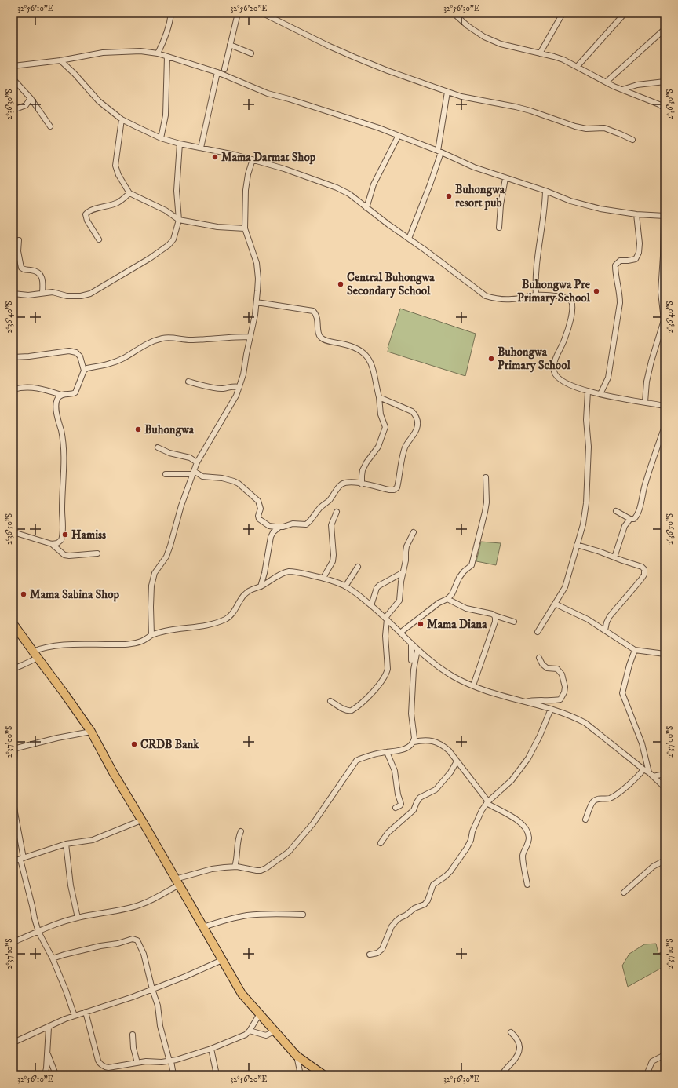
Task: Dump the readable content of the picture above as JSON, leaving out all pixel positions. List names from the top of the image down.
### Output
{
  "places": [
    "Mama Darmat Shop",
    "Buhongwa resort pub",
    "Central Buhongwa Secondary School",
    "Buhongwa Pre Primary School",
    "Buhongwa Primary School",
    "Buhongwa",
    "Hamiss",
    "Mama Sabina Shop",
    "Mama Diana",
    "CRDB Bank"
  ],
  "coordinates": [
    "32°56'10\"E",
    "32°56'20\"E",
    "32°56'30\"E",
    "2°36'30\"S",
    "2°36'40\"S",
    "2°36'50\"S",
    "2°37'00\"S",
    "2°37'10\"S"
  ]
}
